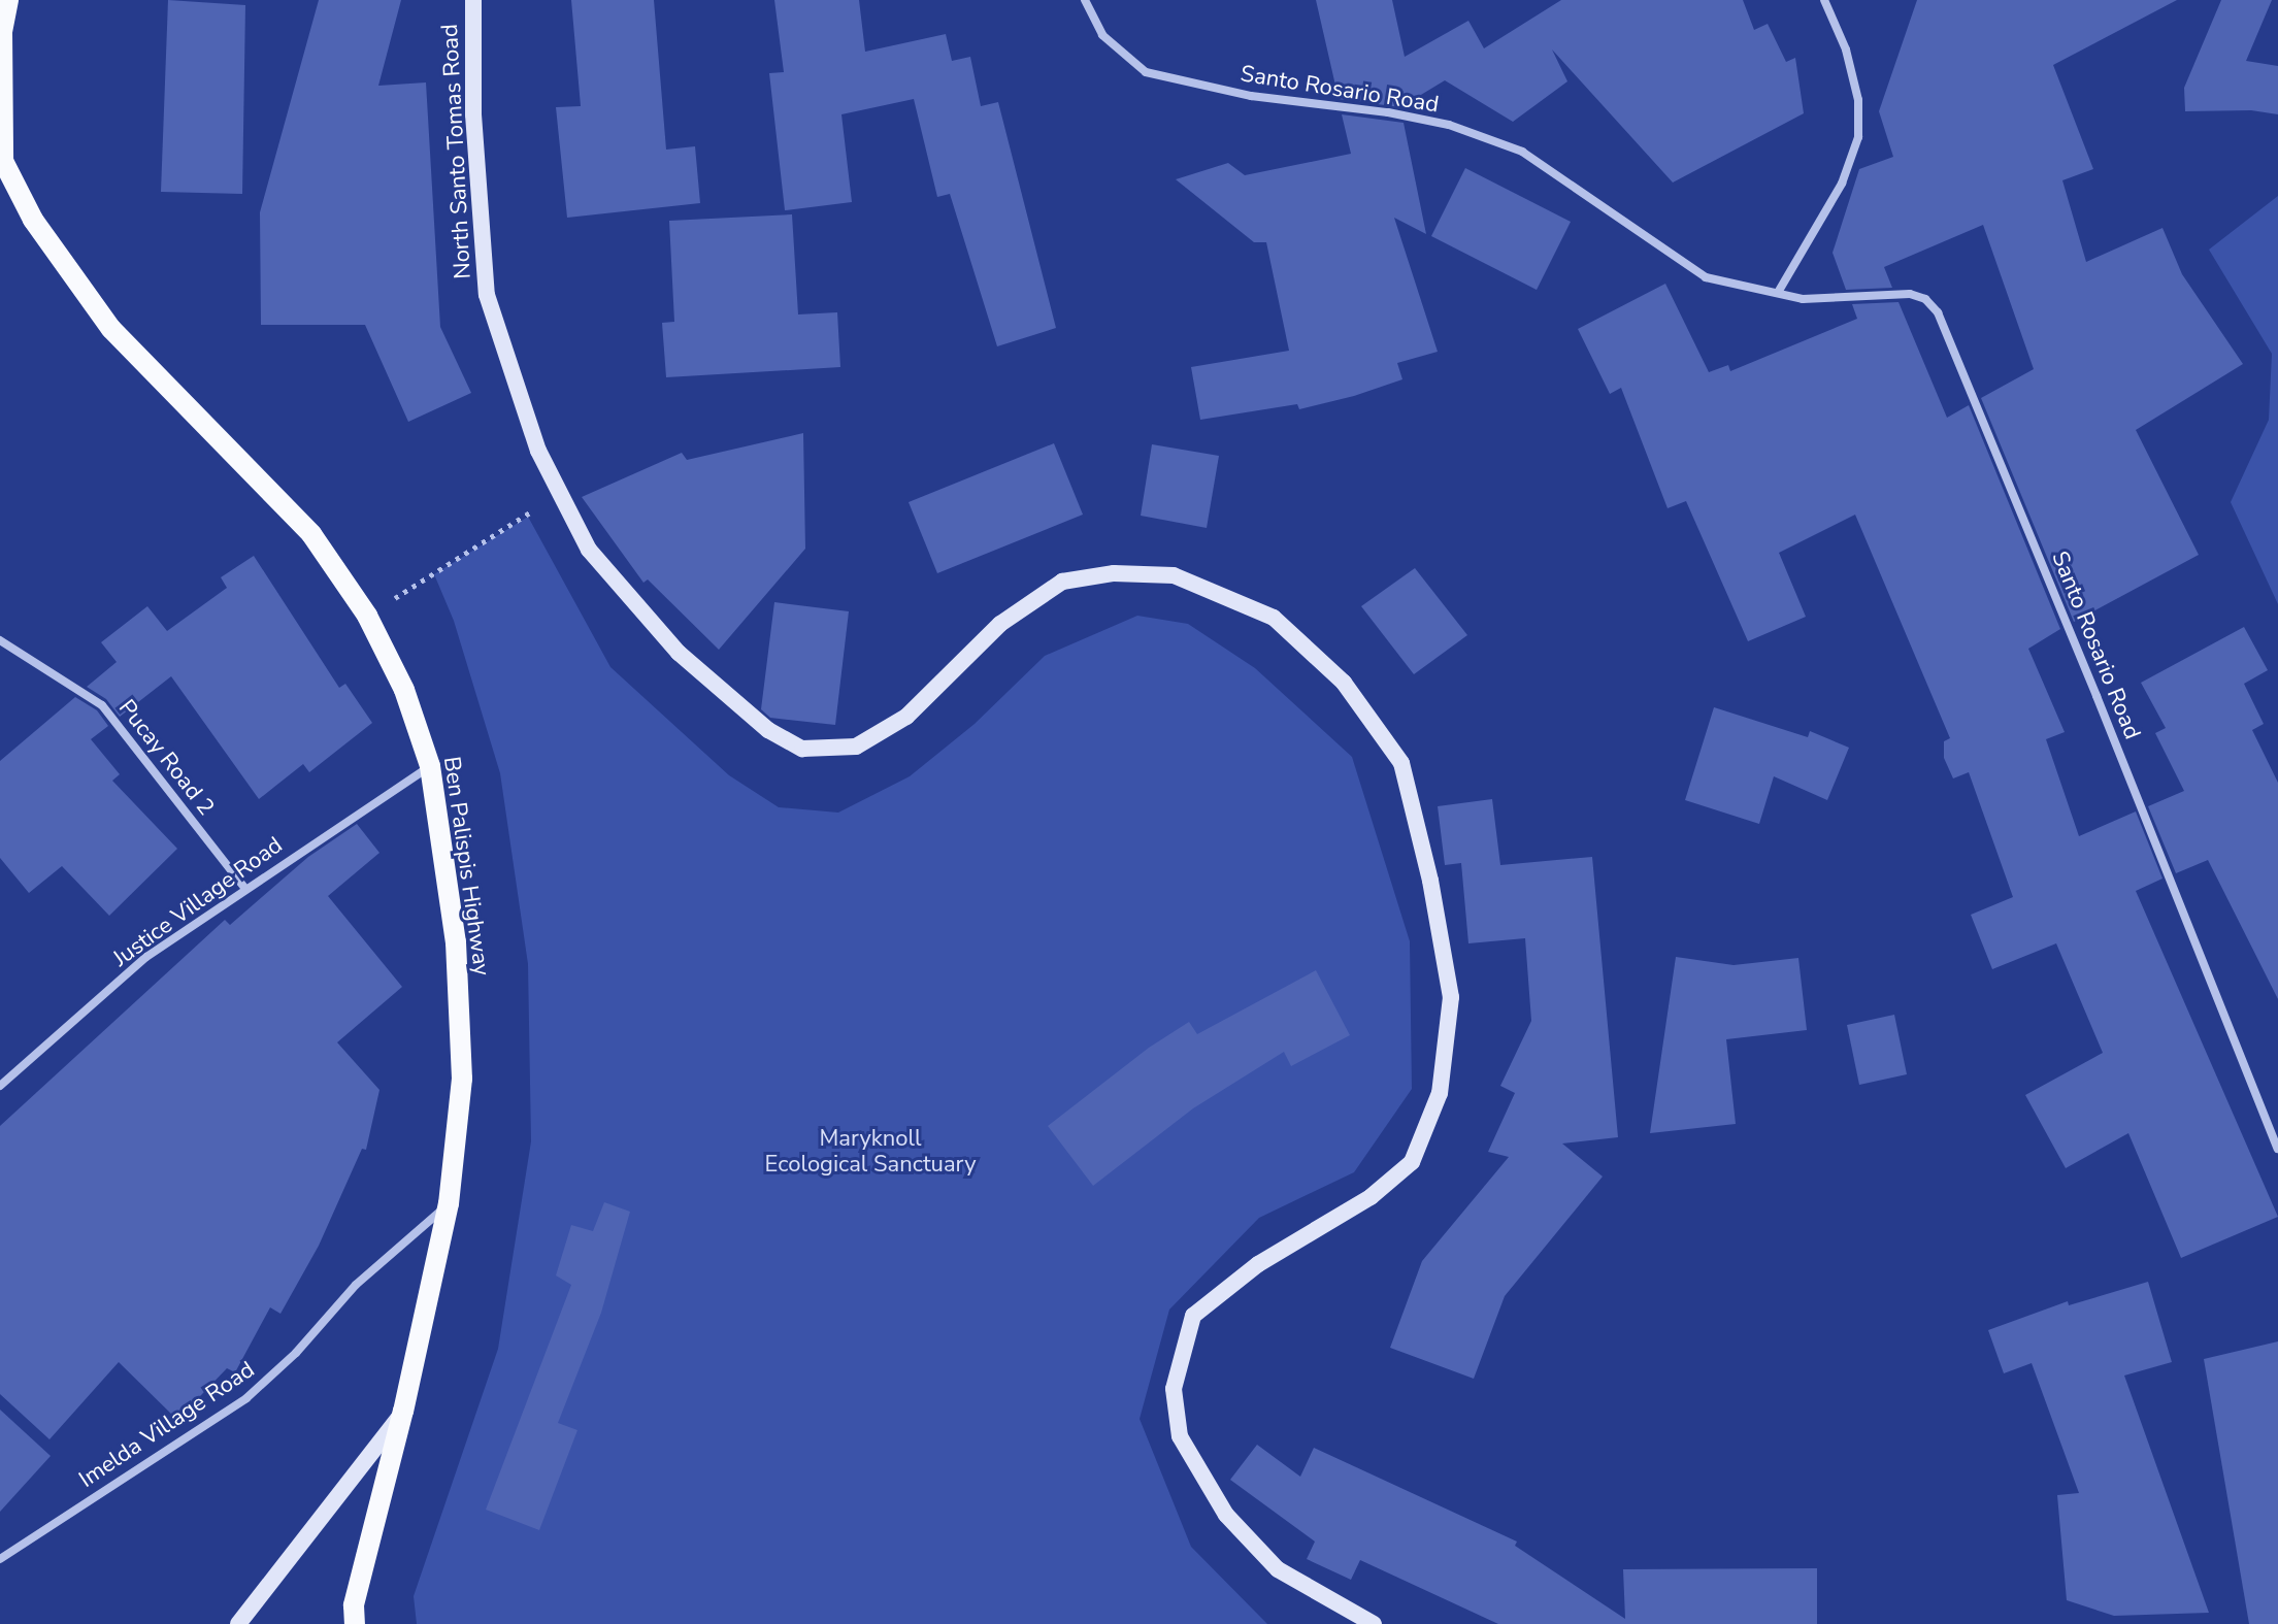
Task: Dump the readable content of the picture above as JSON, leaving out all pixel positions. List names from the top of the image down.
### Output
{
  "streets": {
    "main road": ["Ben Palispis Highway"],
    "street": [
      "Santo Rosario Road",
      "North Santo Tomas Road",
      "Pucay Road 2",
      "Justice Village Road",
      "Imelda Village Road"
    ]
  },
  "crossings": [
    ["Pucay Road 2", "Justice Village Road"],
    ["Ben Palispis Highway", "Justice Village Road"],
    ["Ben Palispis Highway", "Imelda Village Road"]
  ],
  "parks": ["Maryknoll Ecological Sanctuary"]
}
